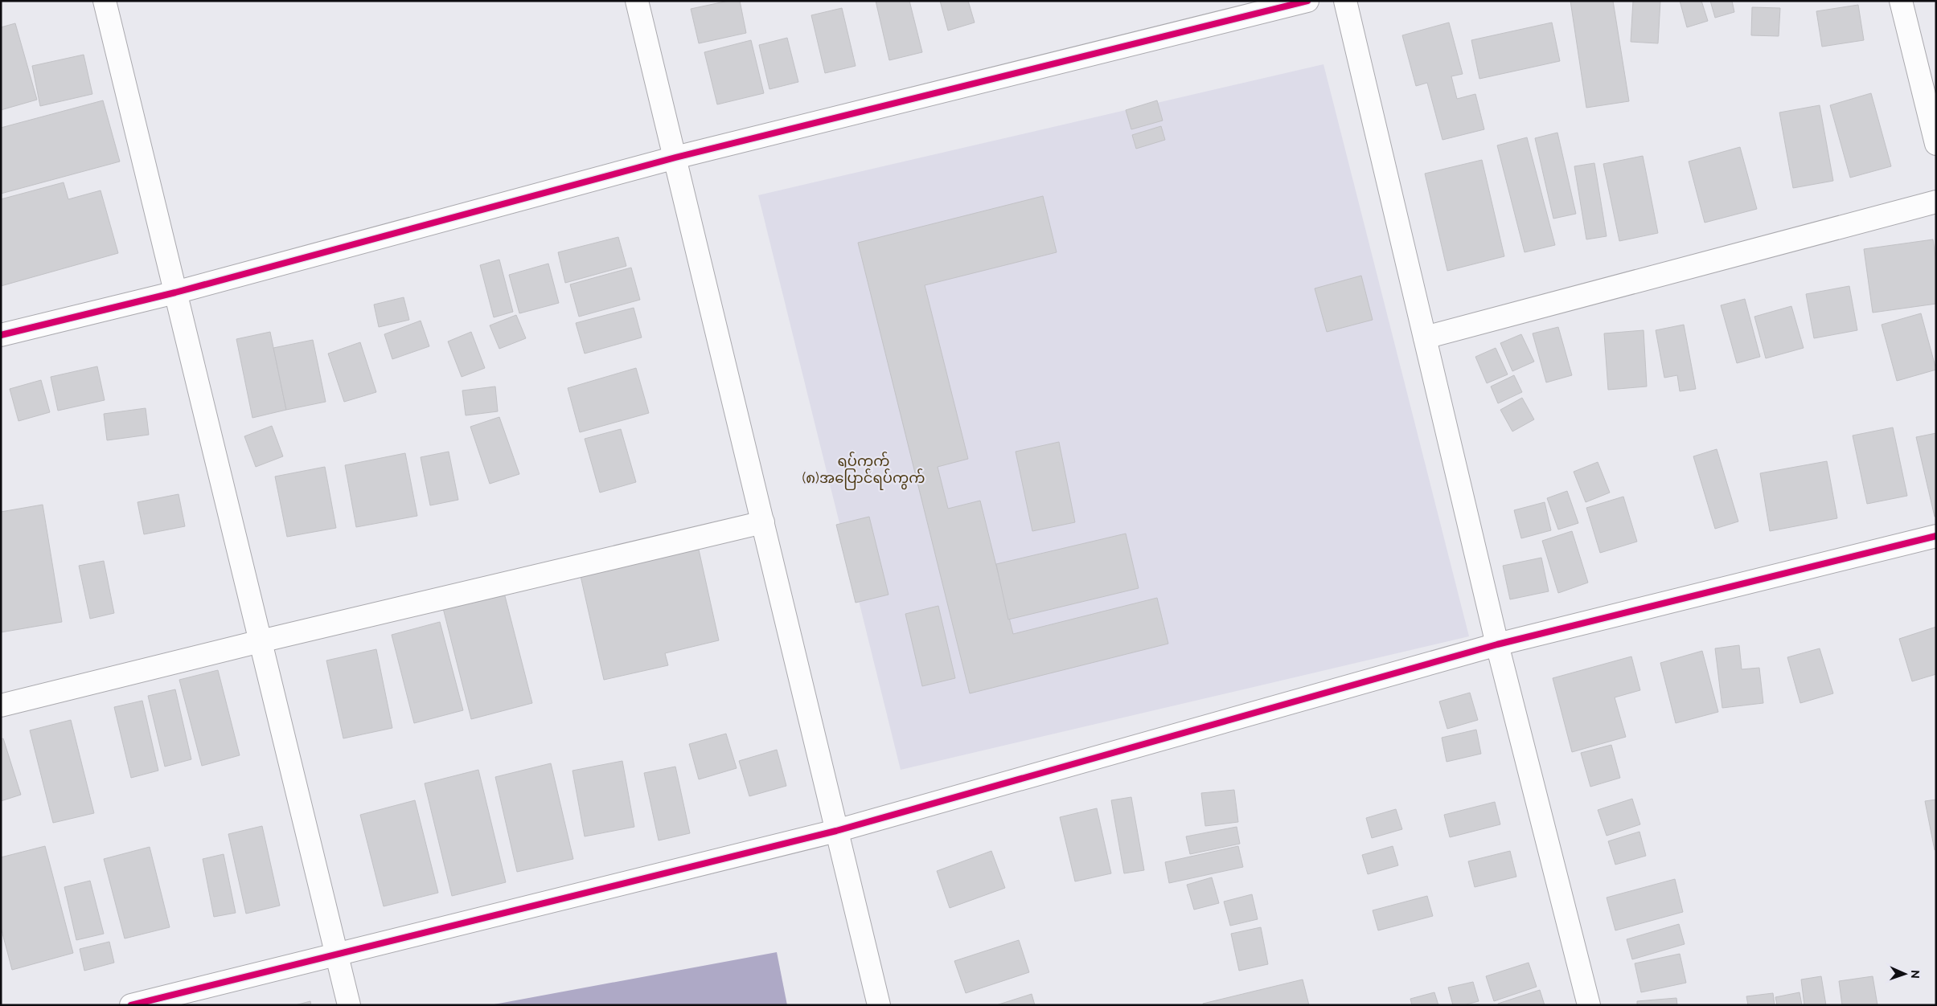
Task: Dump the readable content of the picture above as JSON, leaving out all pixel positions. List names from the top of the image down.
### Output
{
  "districts": ["ရပ်ကွက် (၈)အပြောင်ရပ်ကွက်"],
  "north": "right"
}
